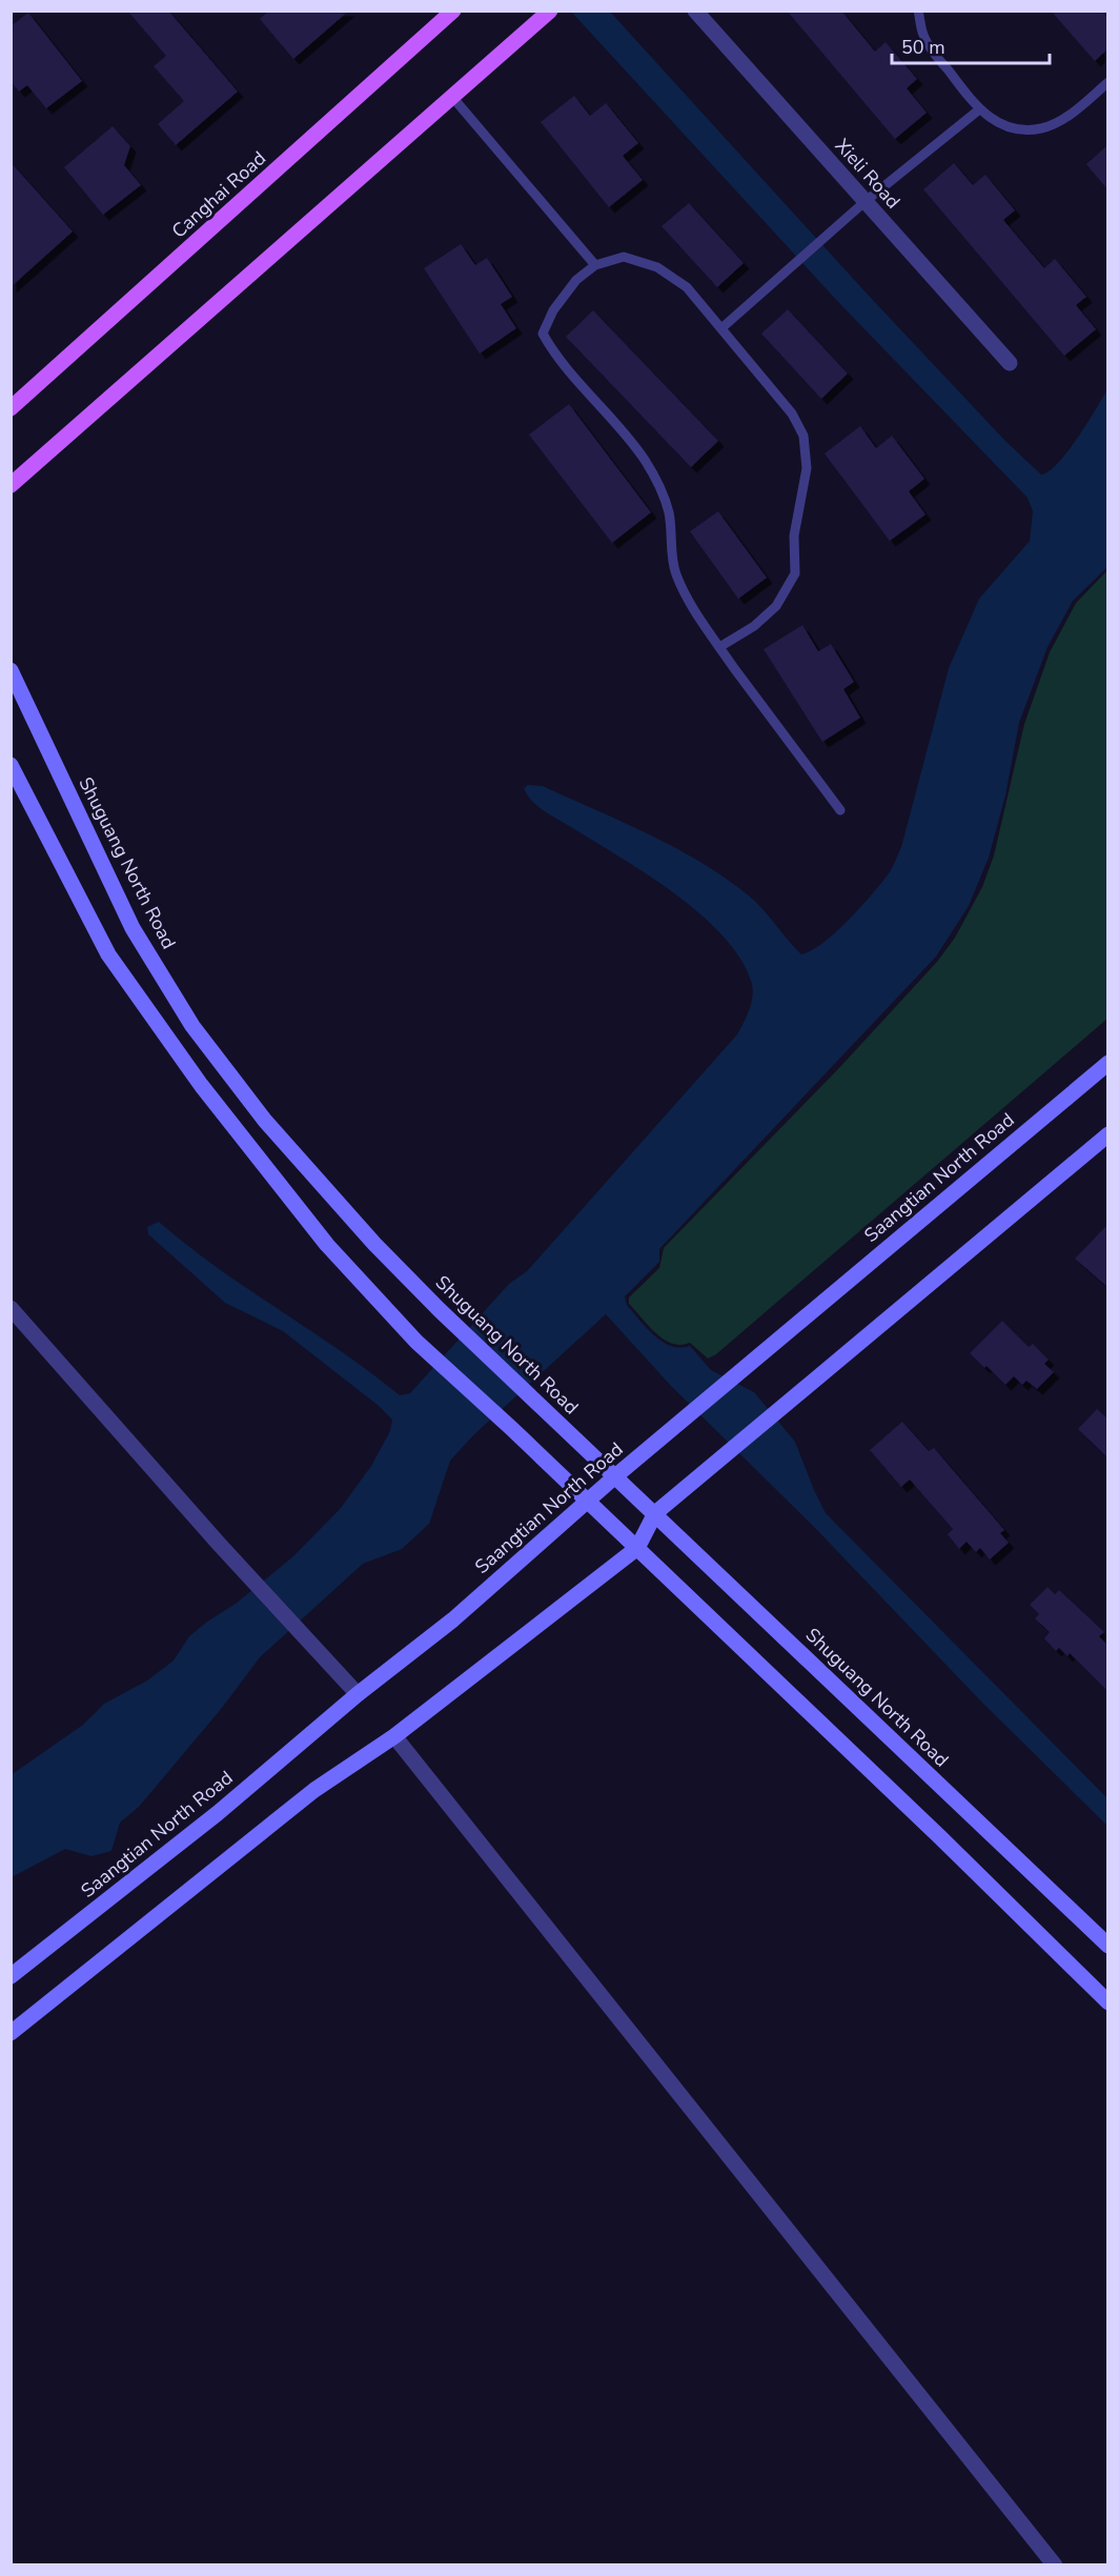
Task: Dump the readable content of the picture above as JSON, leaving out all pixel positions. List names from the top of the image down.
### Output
{
  "streets": {
    "main road": ["Canghai Road", "Shuguang North Road", "Saangtian North Road"],
    "street": ["Xieli Road"]
  },
  "crossings": [
    ["Shuguang North Road", "Saangtian North Road"]
  ],
  "scale_bar": "50 m"
}
